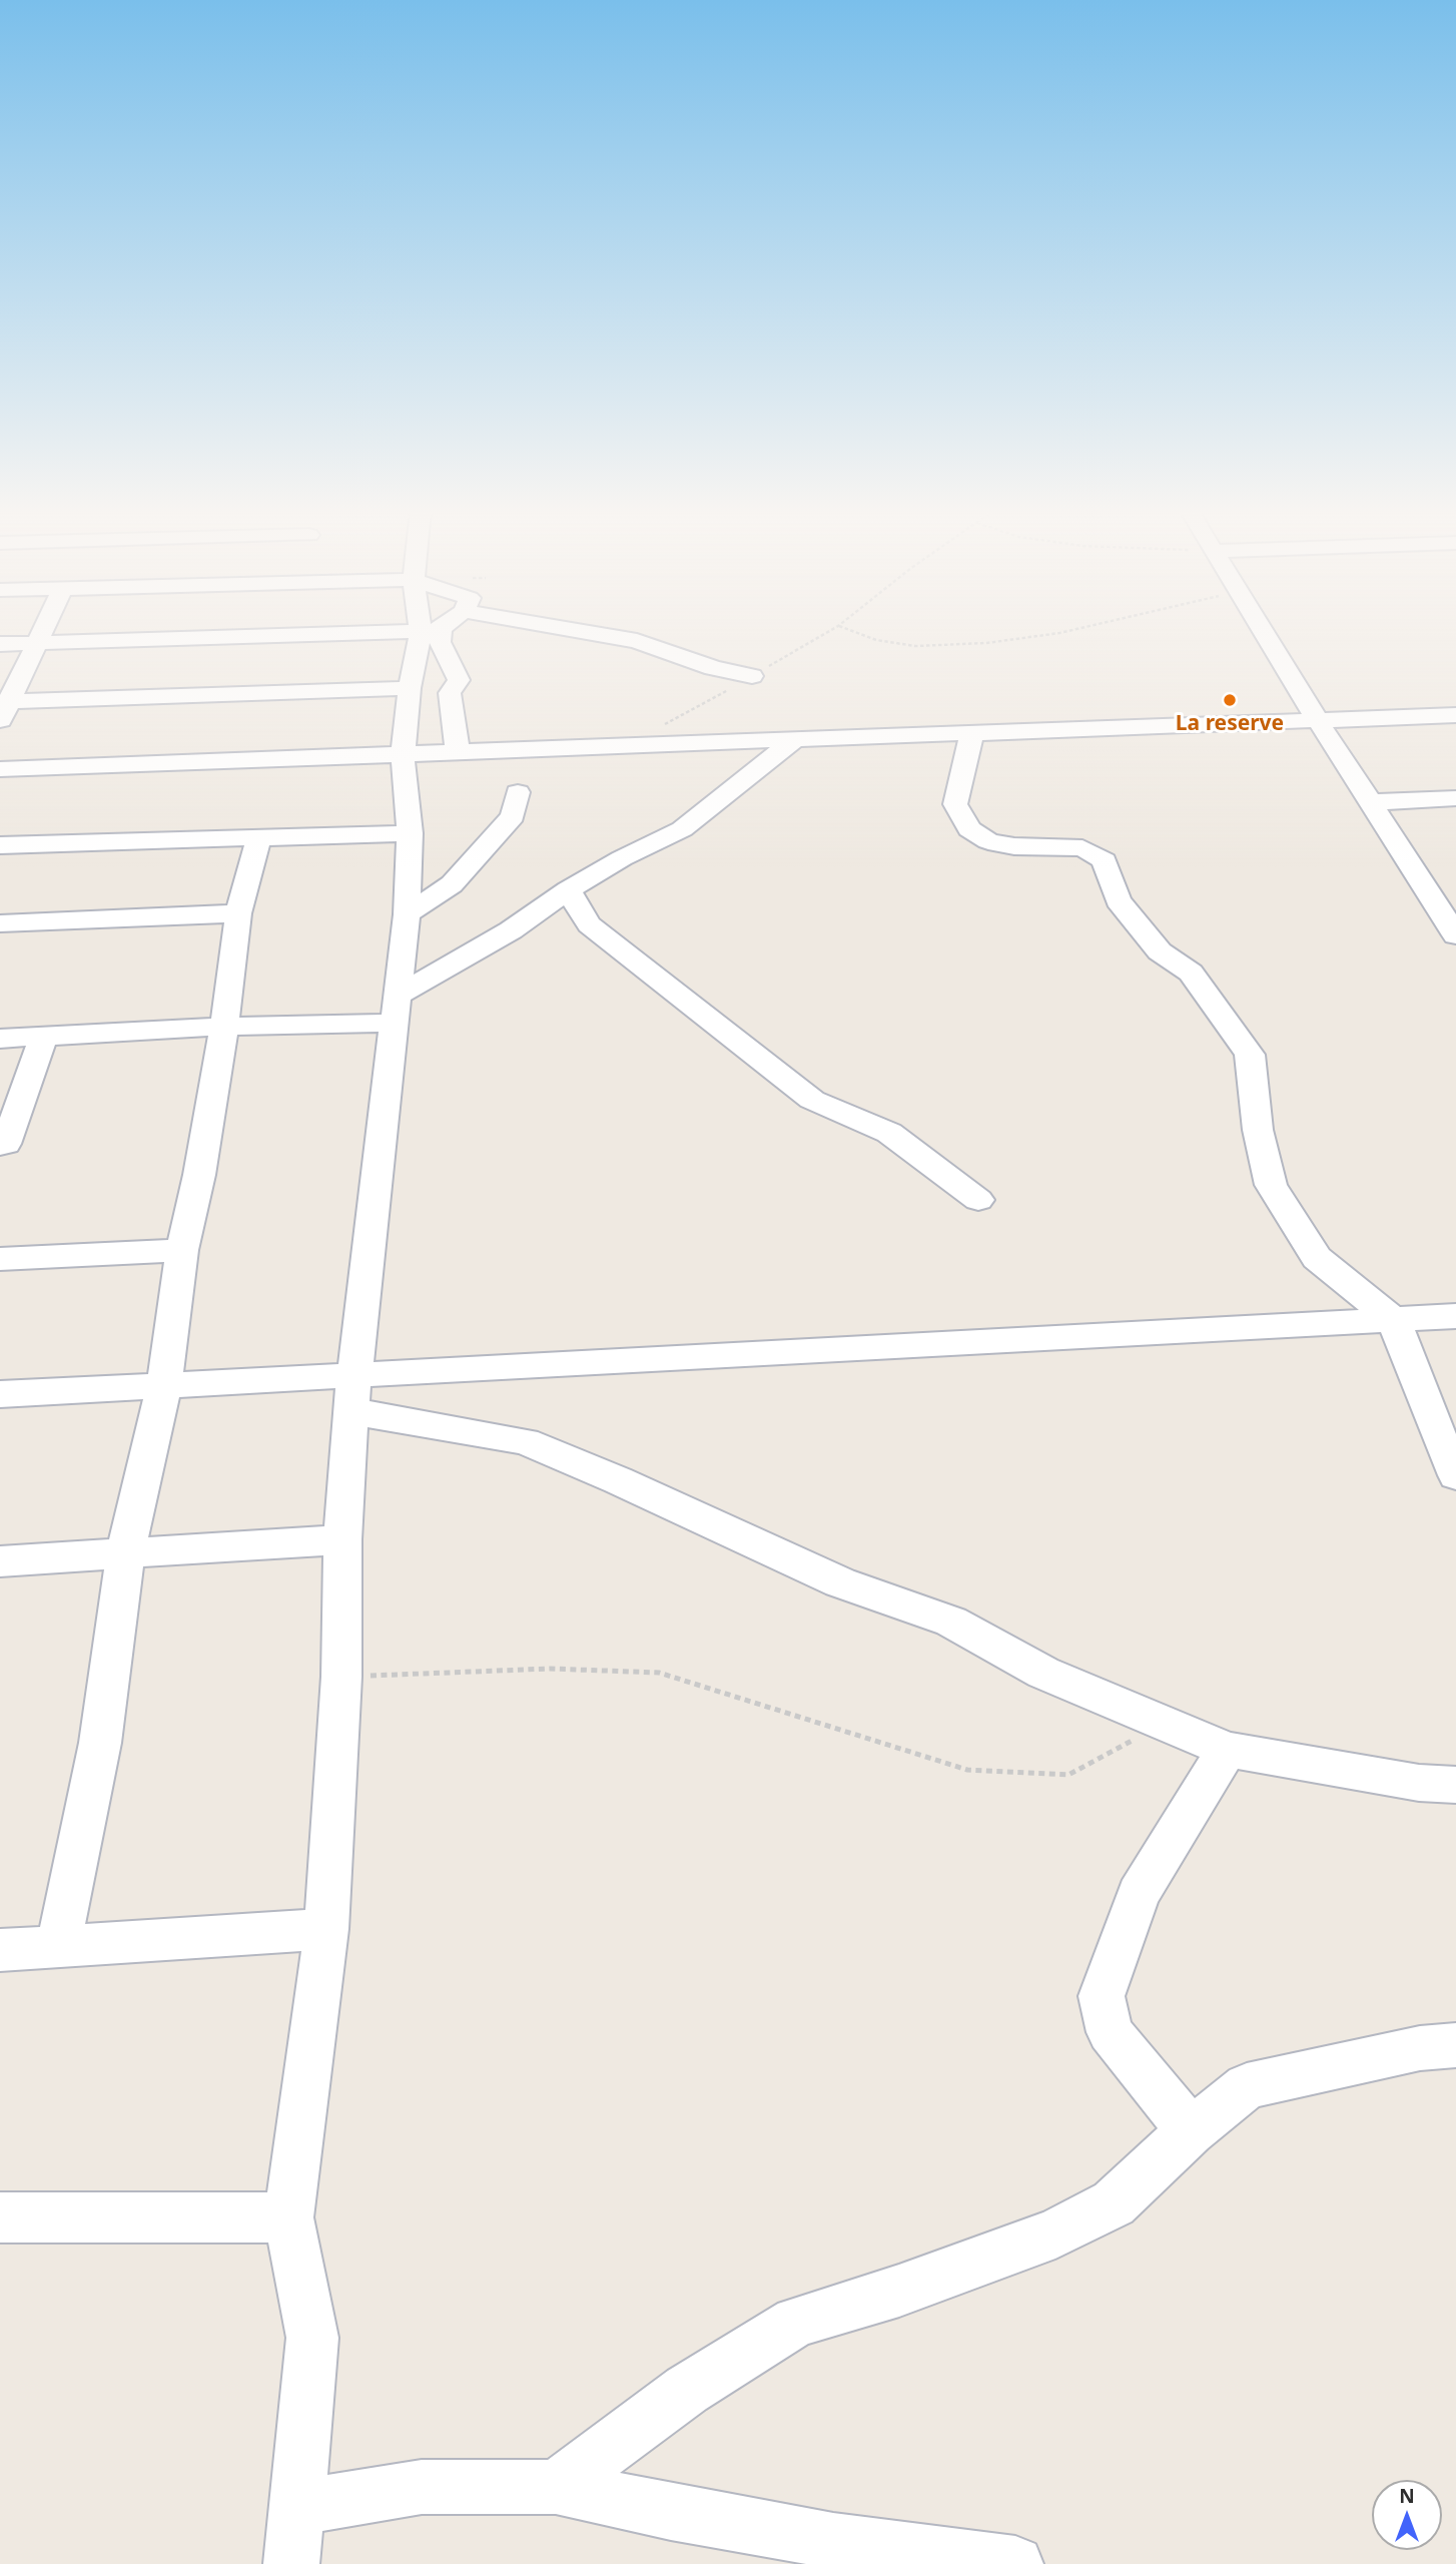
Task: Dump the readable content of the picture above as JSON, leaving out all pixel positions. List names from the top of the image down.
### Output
{
  "places": ["La reserve"],
  "north": "top"
}
